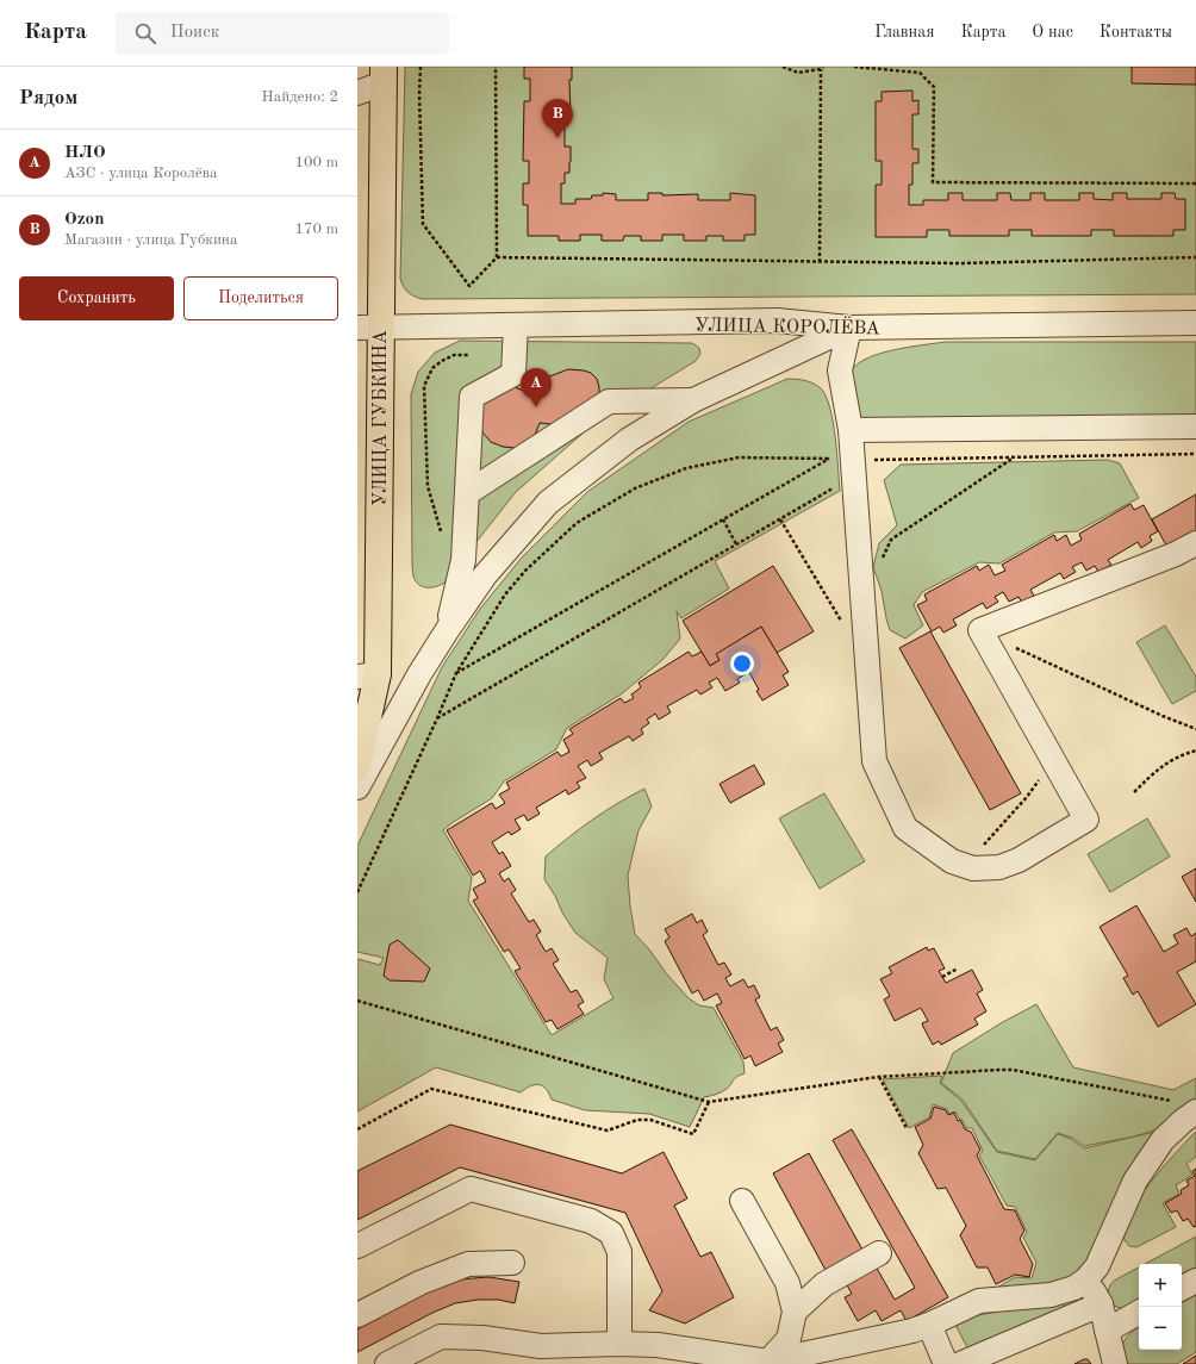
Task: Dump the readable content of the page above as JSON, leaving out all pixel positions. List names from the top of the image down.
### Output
{
  "streets": {
    "main road": ["УЛИЦА ГУБКИНА"],
    "street": ["УЛИЦА КОРОЛЁВА"]
  },
  "crossings": [
    ["УЛИЦА КОРОЛЁВА", "УЛИЦА ГУБКИНА"]
  ],
  "page": {
    "header": "Карта",
    "search": "Поиск",
    "nav": [
      "Главная",
      "Карта",
      "О нас",
      "Контакты"
    ],
    "heading": ["Рядом", "Найдено: 2"],
    "pins": ["B", "A"],
    "list": [
      {
        "mark": "A",
        "name": "НЛО",
        "note": "АЗС · улица Королёва",
        "value": "100 m"
      },
      {
        "mark": "B",
        "name": "Ozon",
        "note": "Магазин · улица Губкина",
        "value": "170 m"
      }
    ],
    "buttons": ["Сохранить", "Поделиться"],
    "map_buttons": ["+", "−"]
  }
}
